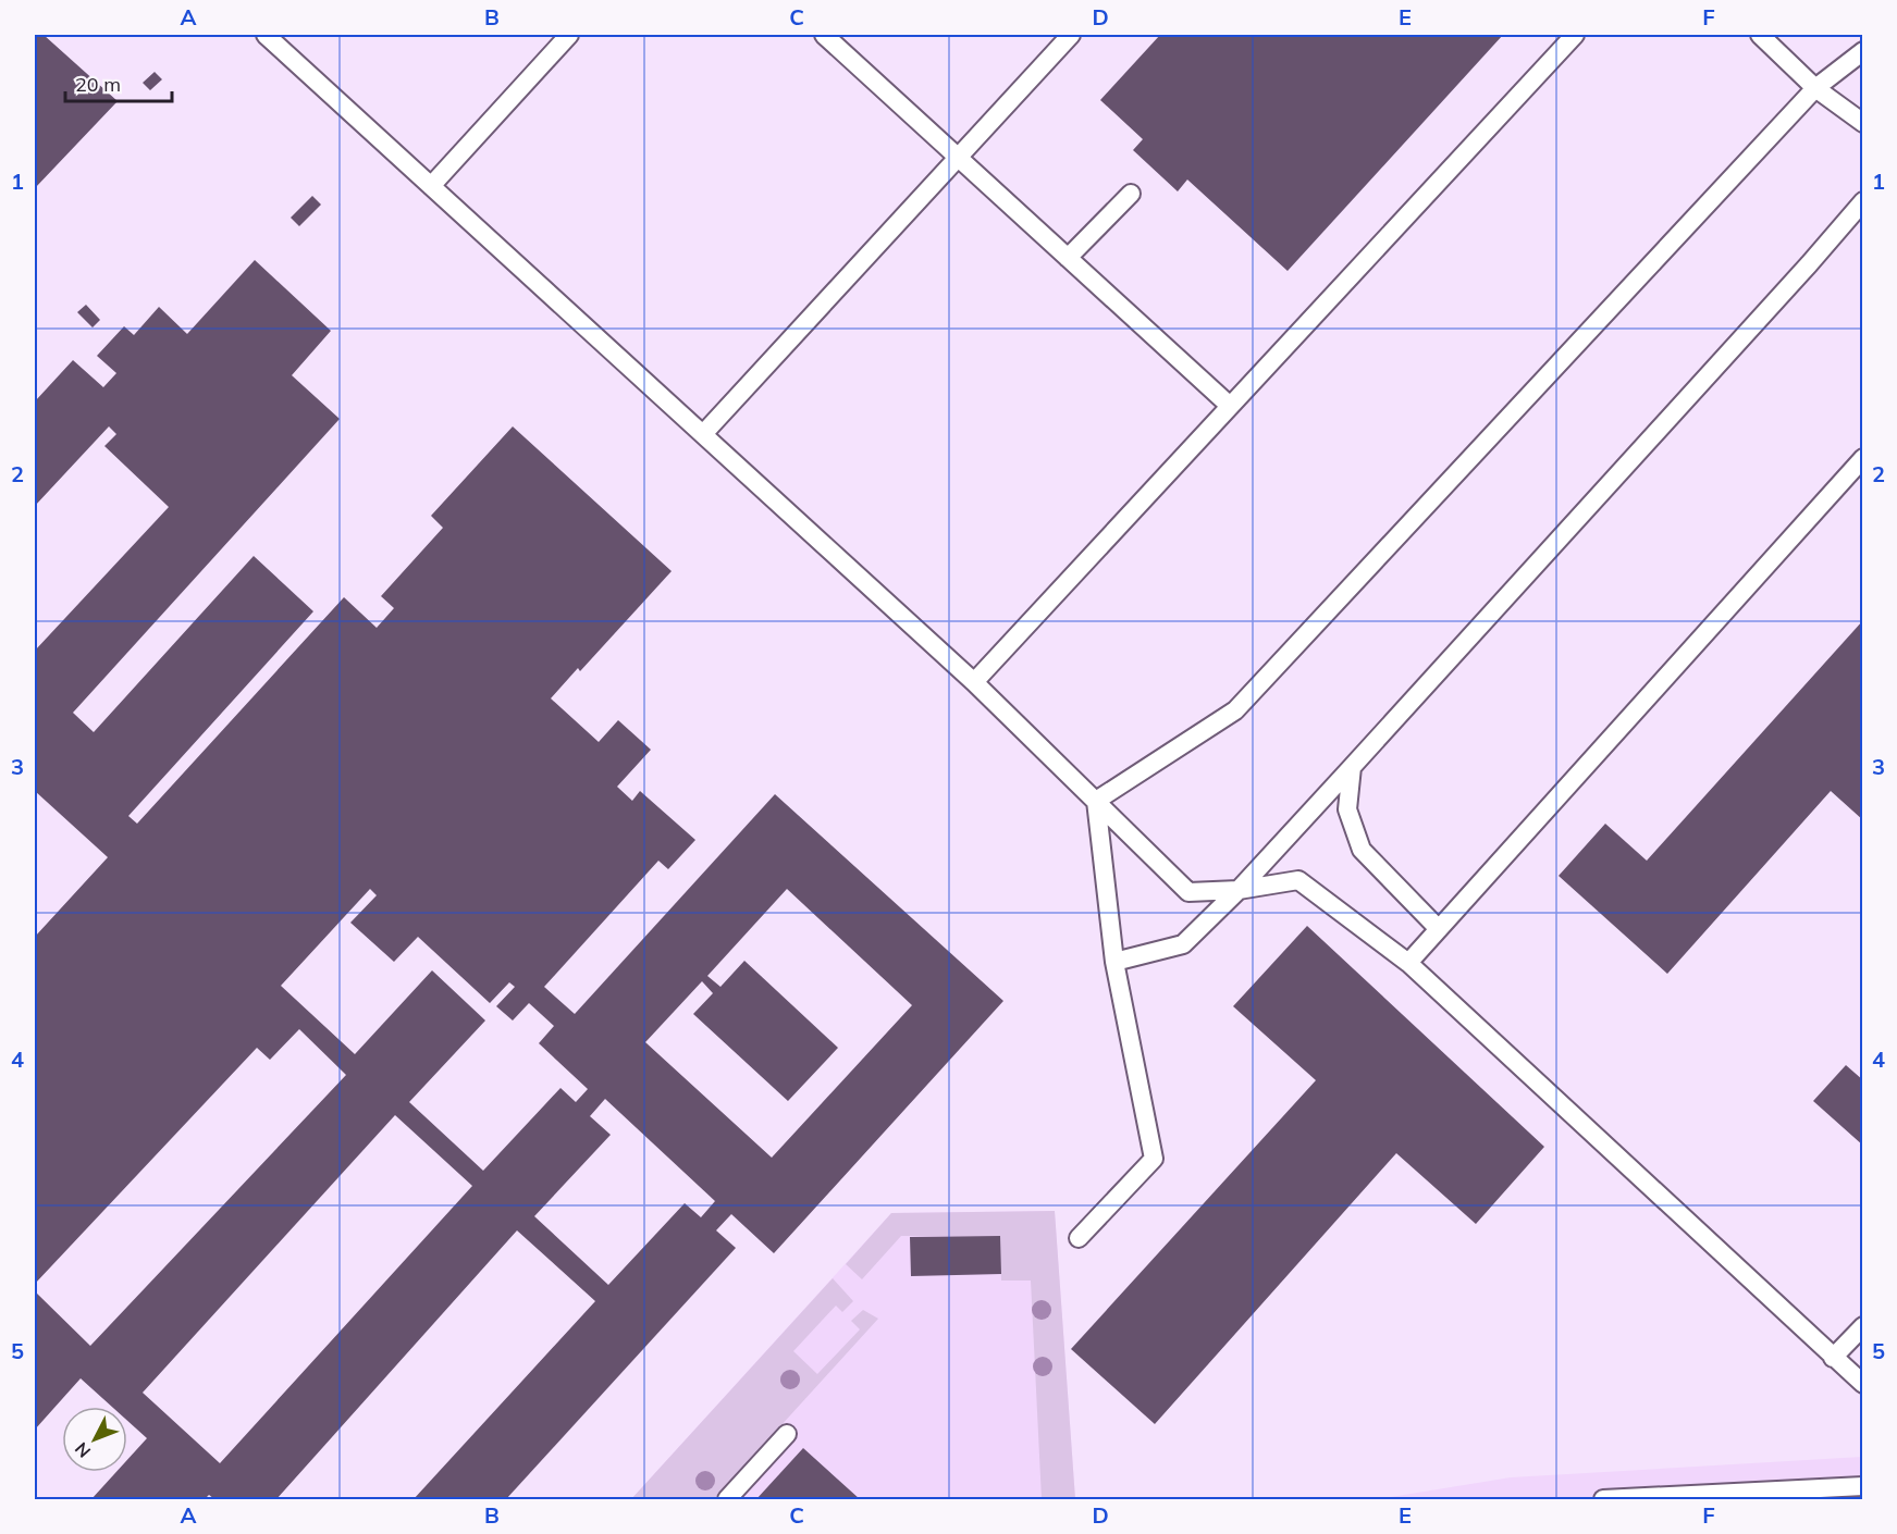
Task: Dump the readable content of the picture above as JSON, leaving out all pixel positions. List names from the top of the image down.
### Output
{
  "scale_bar": "20 m",
  "north": "bottom left",
  "grid": {
    "columns": [
      "A",
      "B",
      "C",
      "D",
      "E",
      "F"
    ],
    "rows": [
      "1",
      "2",
      "3",
      "4",
      "5"
    ]
  }
}
